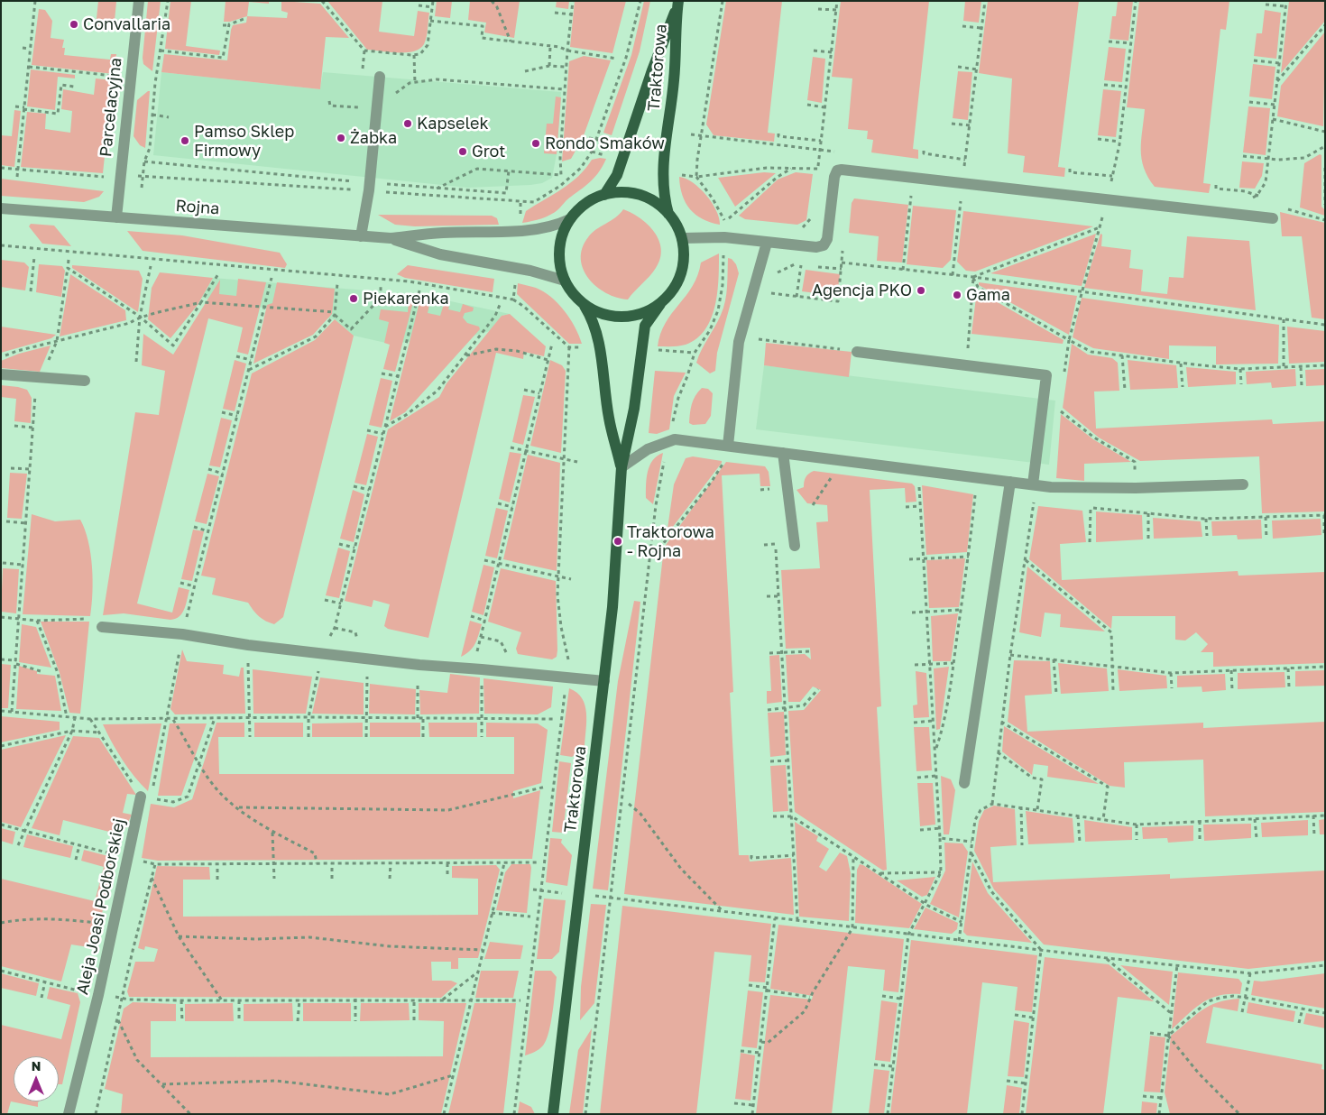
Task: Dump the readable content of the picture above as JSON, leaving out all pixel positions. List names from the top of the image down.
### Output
{
  "streets": {
    "main road": ["Traktorowa"],
    "street": ["Parcelacyjna", "Rojna", "Aleja Joasi Podborskiej"]
  },
  "crossings": [
    ["Traktorowa", "Rojna"],
    ["Parcelacyjna", "Rojna"]
  ],
  "places": [
    "Convallaria",
    "Kapselek",
    "Żabka",
    "Pamso Sklep Firmowy",
    "Rondo Smaków",
    "Grot",
    "Agencja PKO",
    "Gama",
    "Piekarenka",
    "Traktorowa - Rojna"
  ],
  "north": "top"
}
